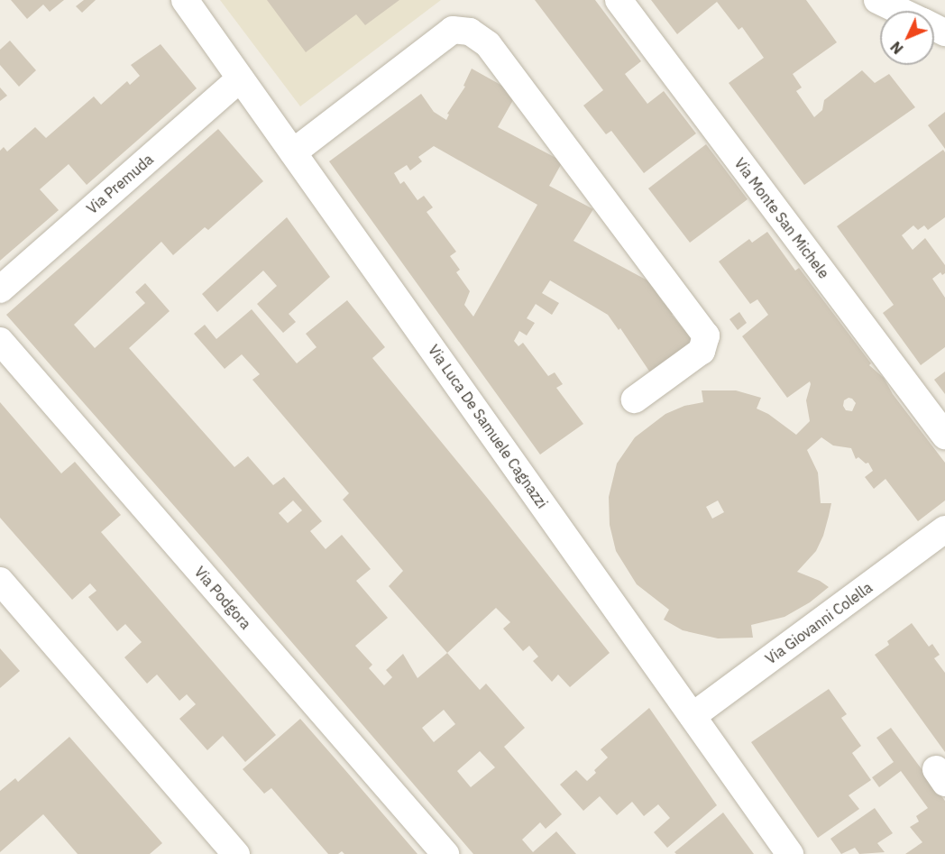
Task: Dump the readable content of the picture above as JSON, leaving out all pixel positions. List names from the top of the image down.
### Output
{
  "streets": {
    "street": [
      "Via Premuda",
      "Via Monte San Michele",
      "Via Luca De Samuele Cagnazzi",
      "Via Podgora",
      "Via Giovanni Colella"
    ]
  },
  "crossings": [
    ["Via Premuda", "Via Luca De Samuele Cagnazzi"],
    ["Via Luca De Samuele Cagnazzi", "Via Giovanni Colella"]
  ],
  "north": "bottom left"
}
